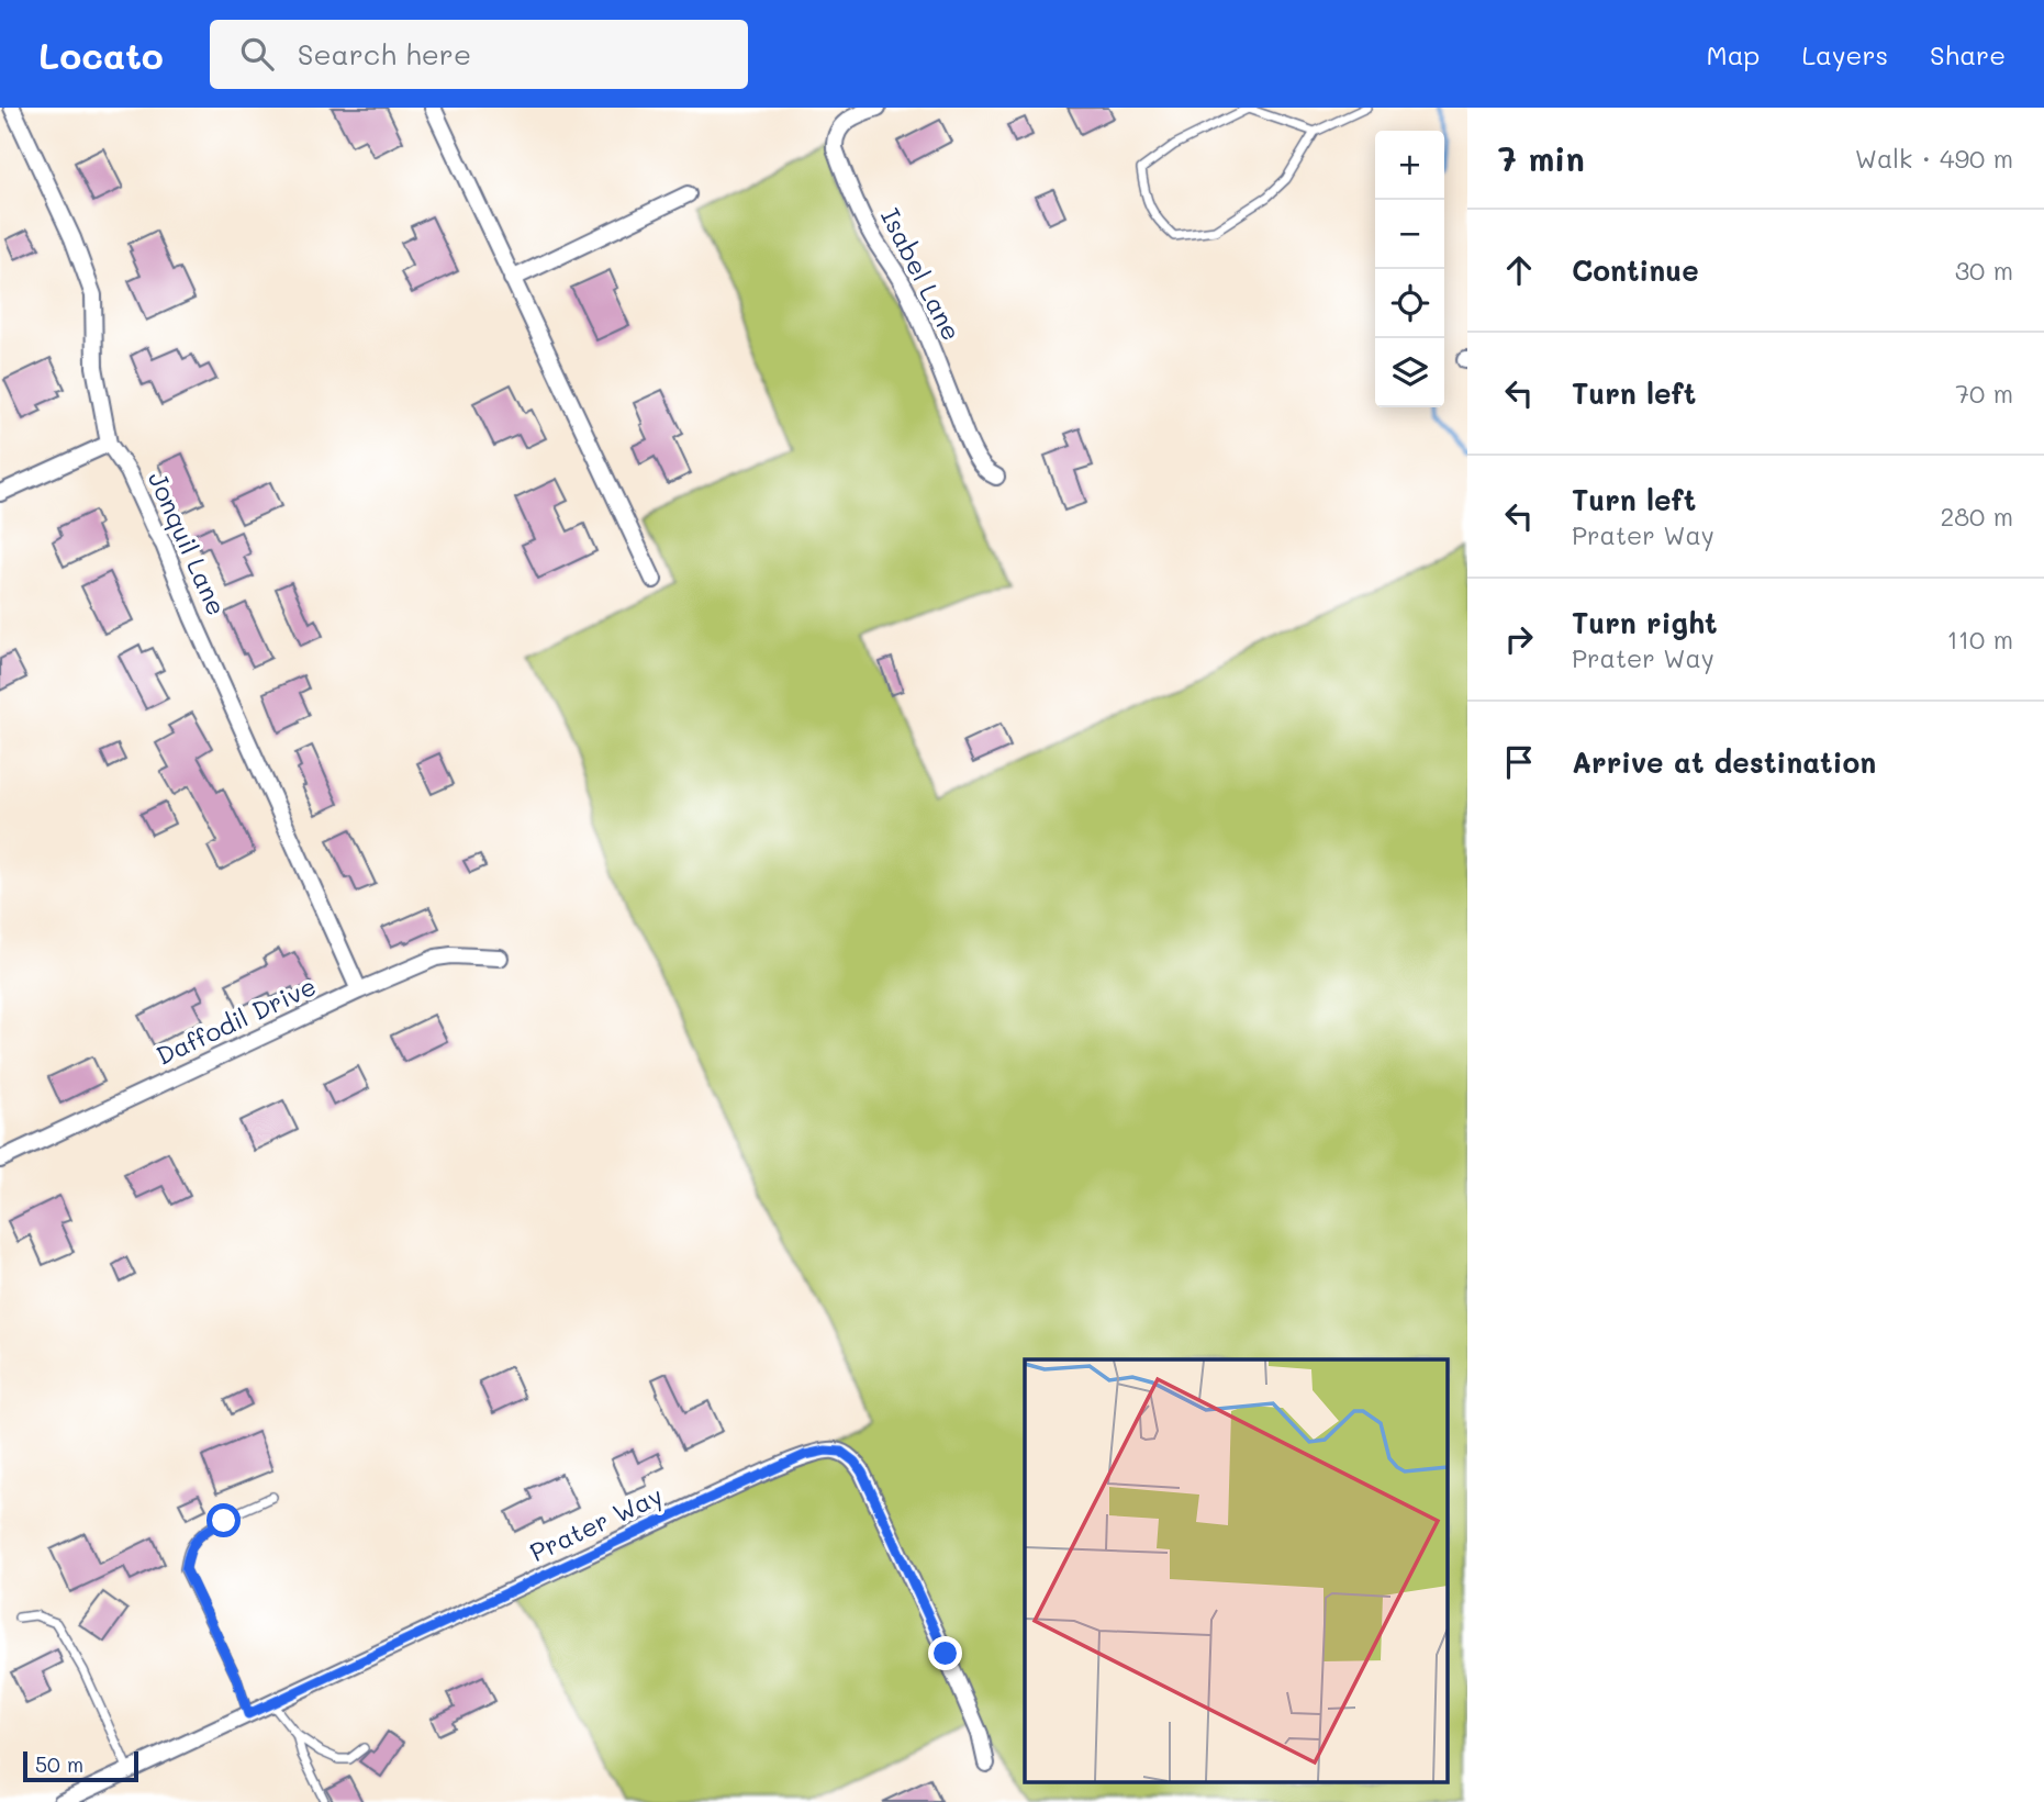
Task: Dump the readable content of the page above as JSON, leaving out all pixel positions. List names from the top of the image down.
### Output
{
  "streets": {
    "street": [
      "Isabel Lane",
      "Jonquil Lane",
      "Daffodil Drive",
      "Prater Way"
    ]
  },
  "crossings": [
    ["Jonquil Lane", "Daffodil Drive"]
  ],
  "scale_bar": "50 m",
  "page": {
    "header": "Locato",
    "search": "Search here",
    "nav": ["Map", "Layers", "Share"],
    "heading": ["7 min", "Walk · 490 m"],
    "map_buttons": ["+", "−"],
    "list": [
      ["Continue", "30 m"],
      ["Turn left", "70 m"],
      ["Turn left", "Prater Way", "280 m"],
      ["Turn right", "Prater Way", "110 m"],
      "Arrive at destination"
    ],
    "scale": "50 m"
  }
}
